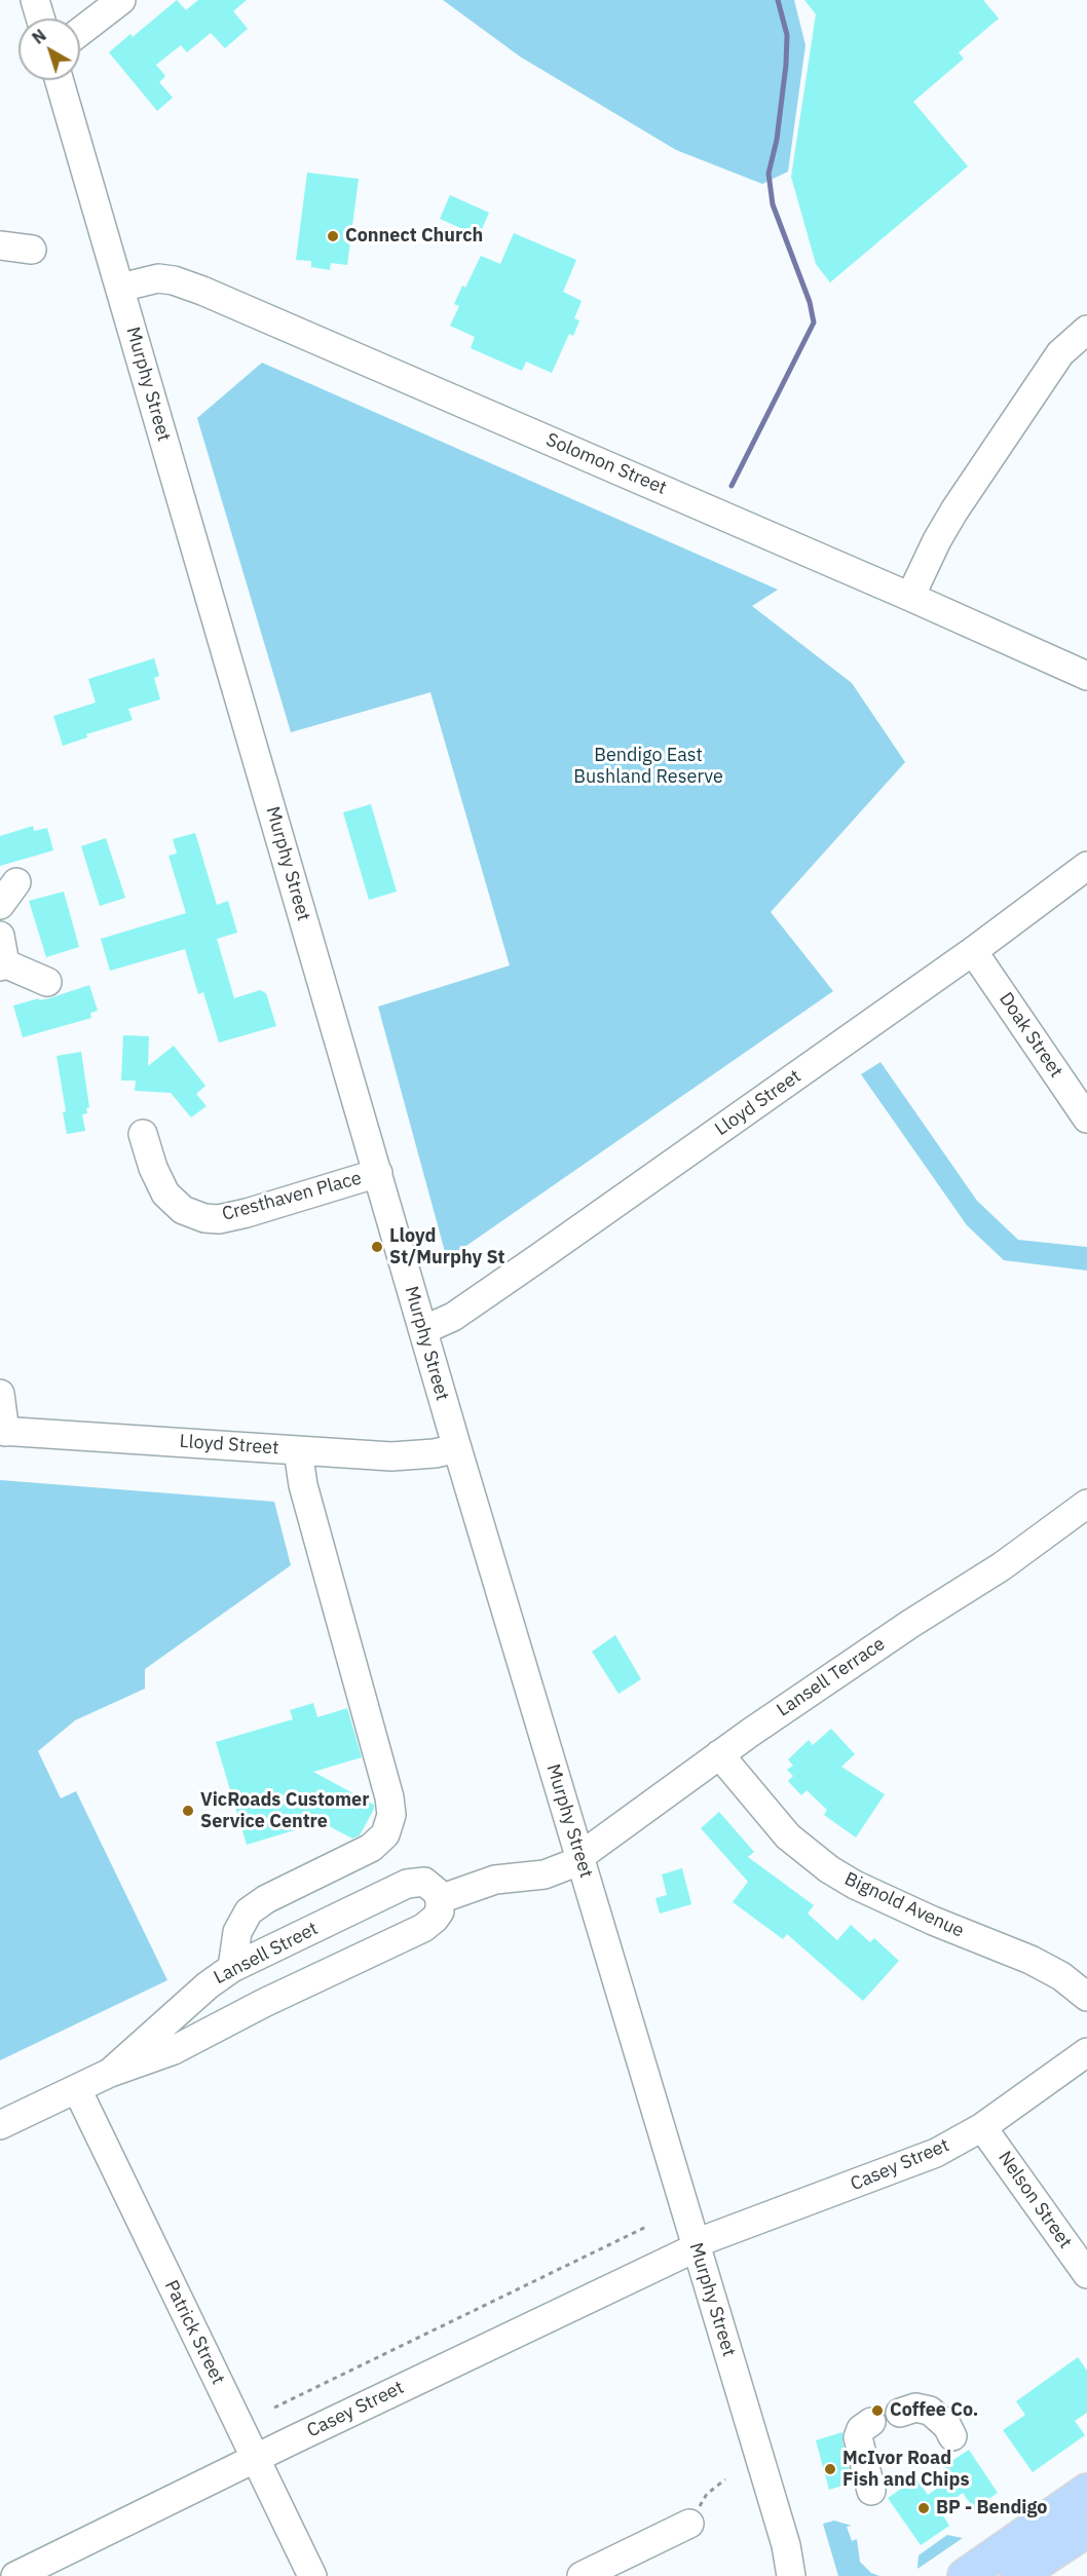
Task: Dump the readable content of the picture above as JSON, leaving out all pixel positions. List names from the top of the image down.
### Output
{
  "streets": {
    "street": [
      "Murphy Street",
      "Solomon Street",
      "Doak Street",
      "Lloyd Street",
      "Cresthaven Place",
      "Lansell Terrace",
      "Bignold Avenue",
      "Lansell Street",
      "Casey Street",
      "Nelson Street",
      "Patrick Street"
    ]
  },
  "crossings": [
    ["Murphy Street", "Solomon Street"],
    ["Murphy Street", "Lloyd Street"],
    ["Murphy Street", "Cresthaven Place"],
    ["Murphy Street", "Lansell Terrace"],
    ["Murphy Street", "Casey Street"],
    ["Doak Street", "Lloyd Street"],
    ["Lansell Terrace", "Bignold Avenue"],
    ["Lansell Street", "Patrick Street"],
    ["Casey Street", "Nelson Street"],
    ["Casey Street", "Patrick Street"]
  ],
  "parks": ["Bendigo East Bushland Reserve"],
  "places": [
    "Connect Church",
    "Lloyd St/Murphy St",
    "VicRoads Customer Service Centre",
    "Coffee Co.",
    "McIvor Road Fish and Chips",
    "BP - Bendigo"
  ],
  "north": "top left"
}
